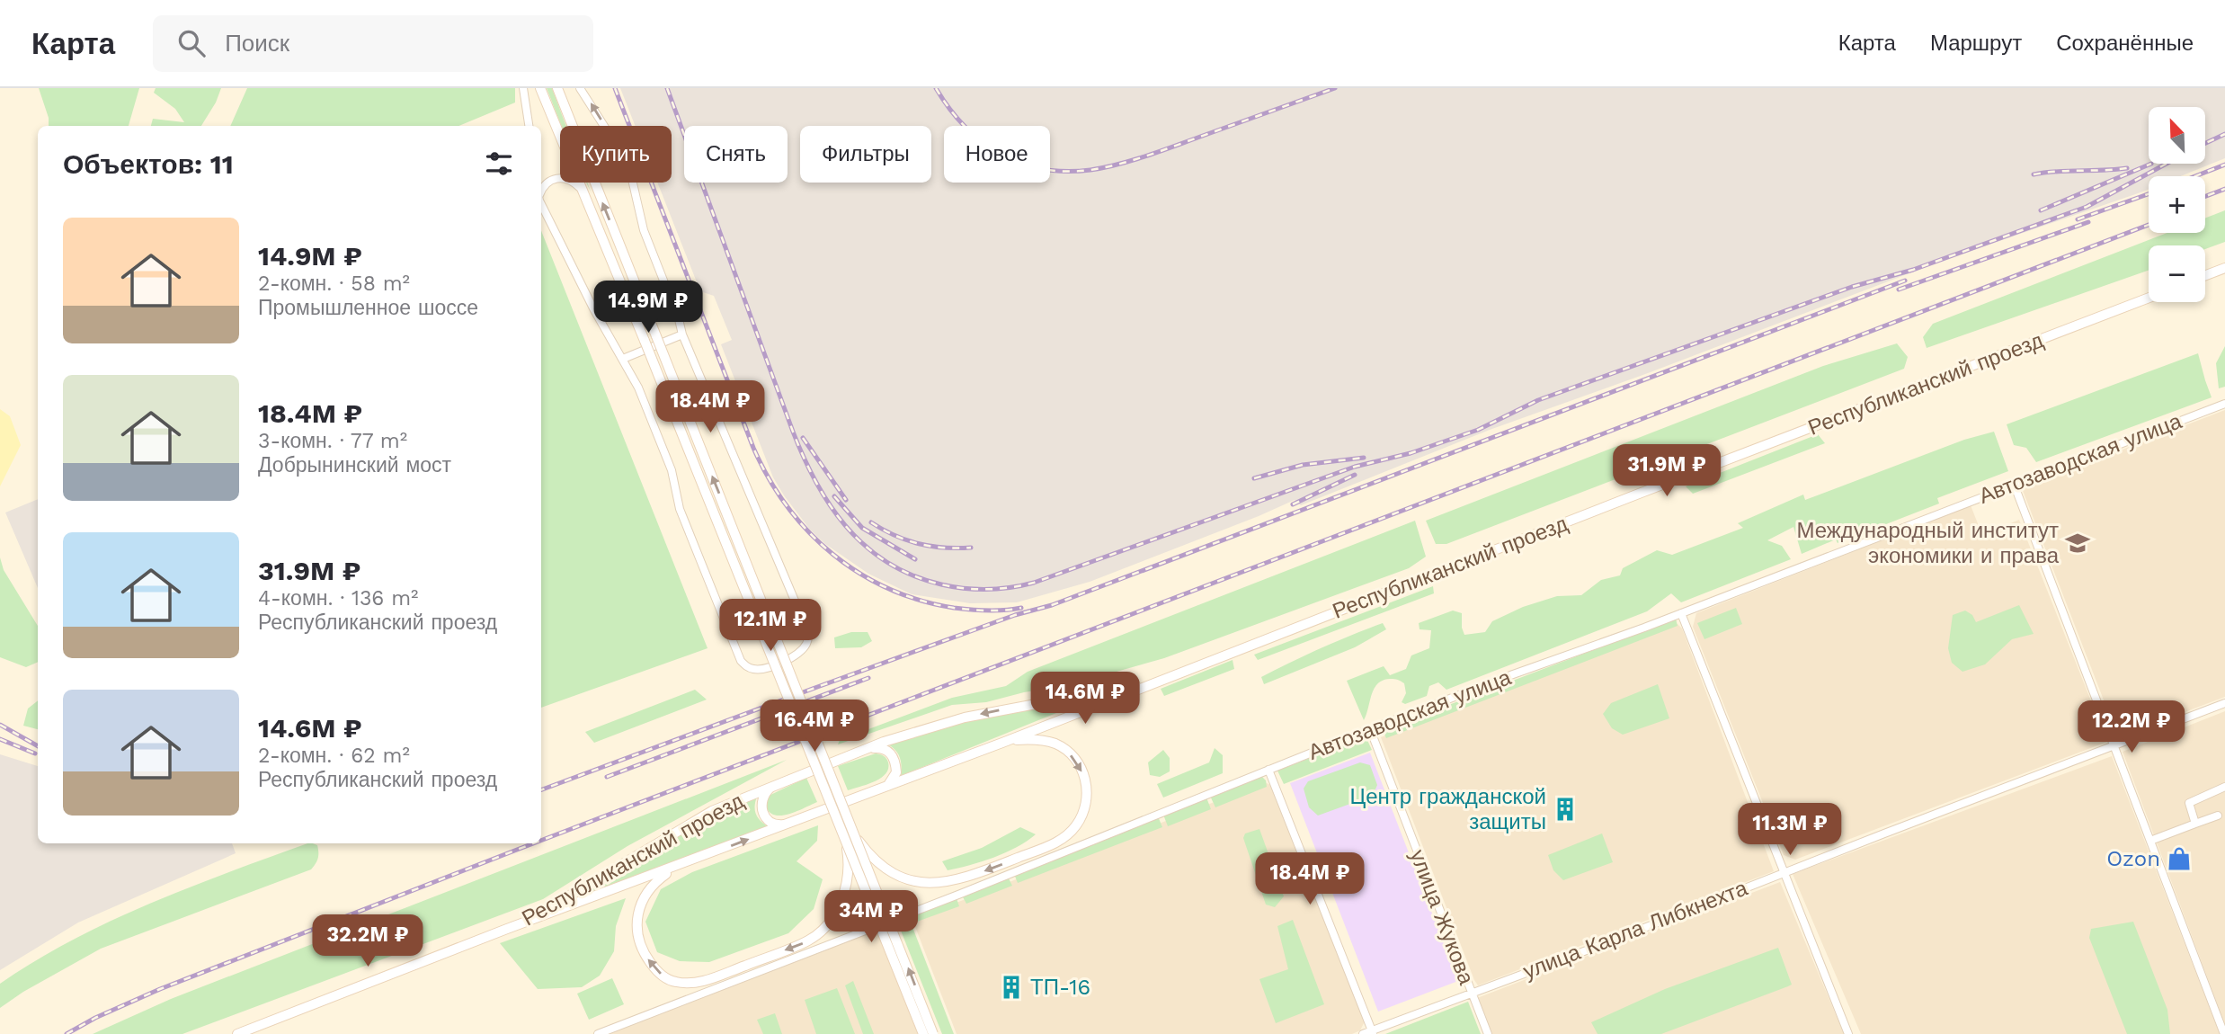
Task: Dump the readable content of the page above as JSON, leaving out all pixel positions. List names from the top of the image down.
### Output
{
  "streets": {
    "main road": ["Республиканский проезд"],
    "street": ["Автозаводская улица", "улица Жукова", "улица Карла Либкнехта"]
  },
  "crossings": [
    ["Автозаводская улица", "улица Жукова"],
    ["улица Жукова", "улица Карла Либкнехта"]
  ],
  "places": {
    "school or university": ["Международный институт экономики и права"],
    "building": ["Центр гражданской защиты", "ТП-16"],
    "shop": ["Ozon"]
  },
  "north": "top left",
  "page": {
    "header": "Карта",
    "search": "Поиск",
    "nav": ["Карта", "Маршрут", "Сохранённые"],
    "map_buttons": ["+", "−"],
    "chip": [
      "Купить",
      "Снять",
      "Фильтры",
      "Новое"
    ],
    "heading": "Объектов: 11",
    "list": [
      {
        "name": "14.9M ₽",
        "note": "2-комн. · 58 m² · Промышленное шоссе"
      },
      {
        "name": "18.4M ₽",
        "note": "3-комн. · 77 m² · Добрынинский мост"
      },
      {
        "name": "31.9M ₽",
        "note": "4-комн. · 136 m² · Республиканский проезд"
      },
      {
        "name": "14.6M ₽",
        "note": "2-комн. · 62 m² · Республиканский проезд"
      }
    ],
    "price": [
      "14.9M ₽",
      "18.4M ₽",
      "31.9M ₽",
      "12.1M ₽",
      "14.6M ₽",
      "16.4M ₽",
      "12.2M ₽",
      "11.3M ₽",
      "18.4M ₽",
      "34M ₽",
      "32.2M ₽"
    ]
  }
}
